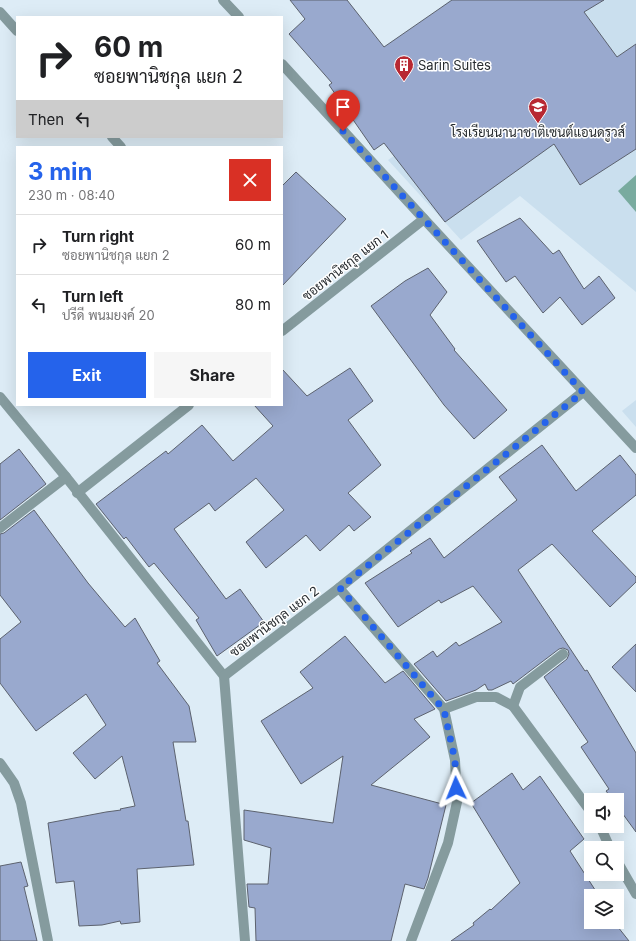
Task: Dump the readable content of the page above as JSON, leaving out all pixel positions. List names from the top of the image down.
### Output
{
  "streets": {
    "street": ["ซอยพานิชกุล แยก 1", "ซอยพานิชกุล แยก 2"]
  },
  "places": {
    "building": ["Sarin Suites"],
    "school or university": ["โรงเรียนนานาชาติเซนต์แอนดรูวส์"]
  },
  "page": {
    "turn": ["60 m", "ซอยพานิชกุล แยก 2"],
    "then": "Then",
    "heading": ["3 min", "230 m · 08:40"],
    "list": [
      {
        "name": "Turn right",
        "note": "ซอยพานิชกุล แยก 2",
        "value": "60 m"
      },
      {
        "name": "Turn left",
        "note": "ปรีดี พนมยงค์ 20",
        "value": "80 m"
      }
    ],
    "buttons": ["Exit", "Share"]
  }
}
